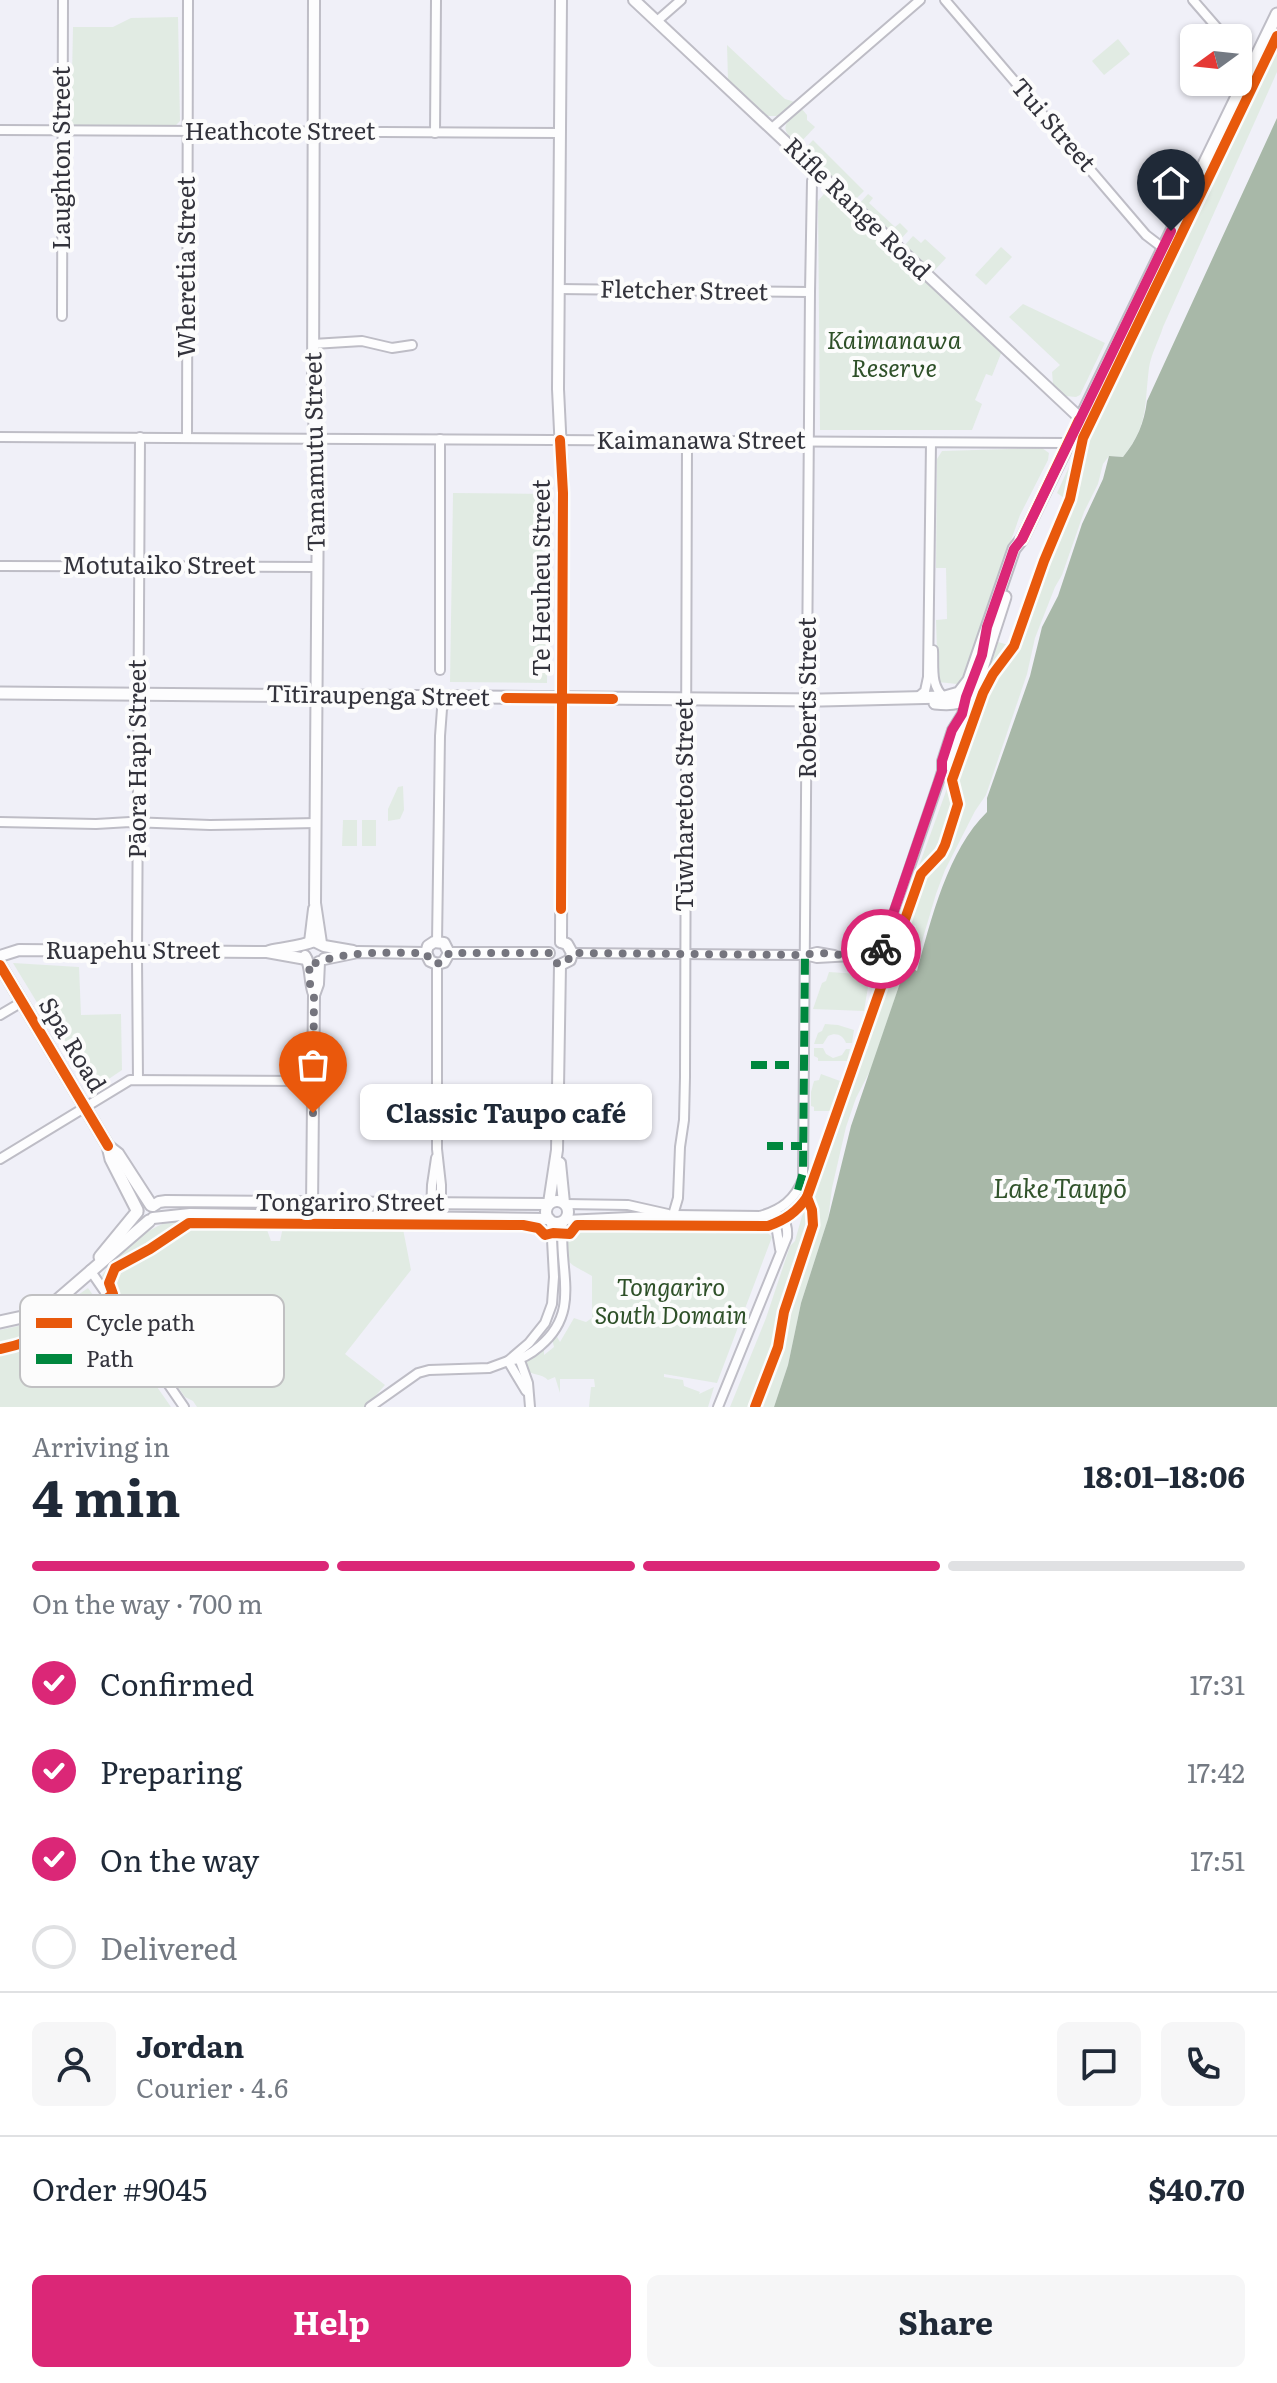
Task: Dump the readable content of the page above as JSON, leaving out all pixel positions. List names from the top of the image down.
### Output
{
  "streets": {
    "main road": ["Tītīraupenga Street", "Spa Road"],
    "street": [
      "Tui Street",
      "Heathcote Street",
      "Laughton Street",
      "Rifle Range Road",
      "Wheretia Street",
      "Fletcher Street",
      "Kaimanawa Street",
      "Tamamutu Street",
      "Motutaiko Street",
      "Te Heuheu Street",
      "Roberts Street",
      "Pāora Hapi Street",
      "Tūwharetoa Street",
      "Ruapehu Street",
      "Tongariro Street"
    ]
  },
  "crossings": [
    ["Heathcote Street", "Laughton Street"],
    ["Heathcote Street", "Wheretia Street"],
    ["Heathcote Street", "Tamamutu Street"],
    ["Heathcote Street", "Te Heuheu Street"],
    ["Rifle Range Road", "Roberts Street"],
    ["Wheretia Street", "Kaimanawa Street"],
    ["Fletcher Street", "Te Heuheu Street"],
    ["Fletcher Street", "Roberts Street"],
    ["Kaimanawa Street", "Tamamutu Street"],
    ["Kaimanawa Street", "Te Heuheu Street"],
    ["Kaimanawa Street", "Roberts Street"],
    ["Kaimanawa Street", "Pāora Hapi Street"],
    ["Kaimanawa Street", "Tūwharetoa Street"],
    ["Tamamutu Street", "Motutaiko Street"],
    ["Tamamutu Street", "Tītīraupenga Street"],
    ["Tamamutu Street", "Ruapehu Street"],
    ["Motutaiko Street", "Pāora Hapi Street"],
    ["Te Heuheu Street", "Tītīraupenga Street"],
    ["Tītīraupenga Street", "Roberts Street"],
    ["Tītīraupenga Street", "Pāora Hapi Street"],
    ["Tītīraupenga Street", "Tūwharetoa Street"],
    ["Pāora Hapi Street", "Ruapehu Street"],
    ["Spa Road", "Tongariro Street"]
  ],
  "water": ["Lake Taupō"],
  "parks": ["Kaimanawa Reserve", "Tongariro South Domain"],
  "places": ["Classic Taupo café"],
  "legend": ["Cycle path", "Path"],
  "north": "left",
  "page": {
    "bubble": "Classic Taupo café",
    "heading": ["4 min", "Arriving in", "18:01–18:06"],
    "panel": [
      "Jordan",
      "Courier · 4.6",
      "Order #9045",
      "$40.70"
    ],
    "bar": "On the way · 700 m",
    "list": [
      ["Confirmed", "17:31"],
      ["Preparing", "17:42"],
      ["On the way", "17:51"],
      "Delivered"
    ],
    "buttons": ["Help", "Share"]
  }
}
